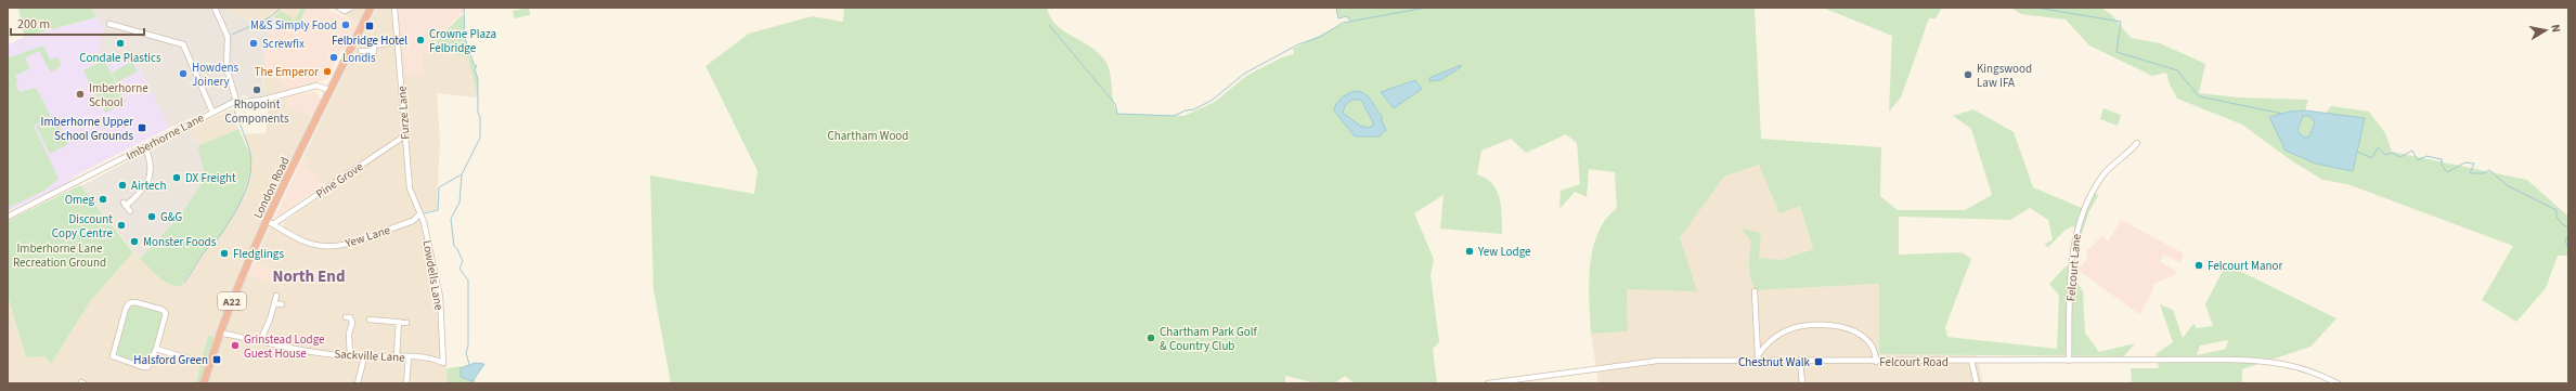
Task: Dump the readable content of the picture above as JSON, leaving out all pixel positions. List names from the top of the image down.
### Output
{
  "streets": {
    "highway": ["London Road", "A22"],
    "street": [
      "Furze Lane",
      "Imberhorne Lane",
      "Pine Grove",
      "Yew Lane",
      "Felcourt Lane",
      "Lowdells Lane",
      "Sackville Lane",
      "Felcourt Road"
    ]
  },
  "crossings": [
    ["Furze Lane", "Pine Grove"],
    ["Furze Lane", "Yew Lane"],
    ["Furze Lane", "Lowdells Lane"],
    ["Imberhorne Lane", "London Road"],
    ["Pine Grove", "London Road"],
    ["Pine Grove", "Yew Lane"],
    ["London Road", "Yew Lane"],
    ["London Road", "Sackville Lane"],
    ["Yew Lane", "Lowdells Lane"],
    ["Felcourt Lane", "Felcourt Road"],
    ["Lowdells Lane", "Sackville Lane"]
  ],
  "districts": ["North End"],
  "parks": ["Chartham Wood", "Imberhorne Lane Recreation Ground"],
  "places": {
    "other": [
      "M&S Simply Food",
      "Crowne Plaza Felbridge",
      "Condale Plastics",
      "Screwfix",
      "Londis",
      "The Emperor",
      "Howdens Joinery",
      "Kingswood Law IFA",
      "Rhopoint Components",
      "Imberhorne School",
      "DX Freight",
      "Airtech",
      "Omeg",
      "G&G",
      "Discount Copy Centre",
      "Monster Foods",
      "Yew Lodge",
      "Fledglings",
      "Felcourt Manor",
      "Chartham Park Golf & Country Club",
      "Grinstead Lodge Guest House"
    ],
    "transit": [
      "Felbridge Hotel",
      "Imberhorne Upper School Grounds",
      "Halsford Green",
      "Chestnut Walk"
    ]
  },
  "scale_bar": "200 m",
  "north": "right"
}
